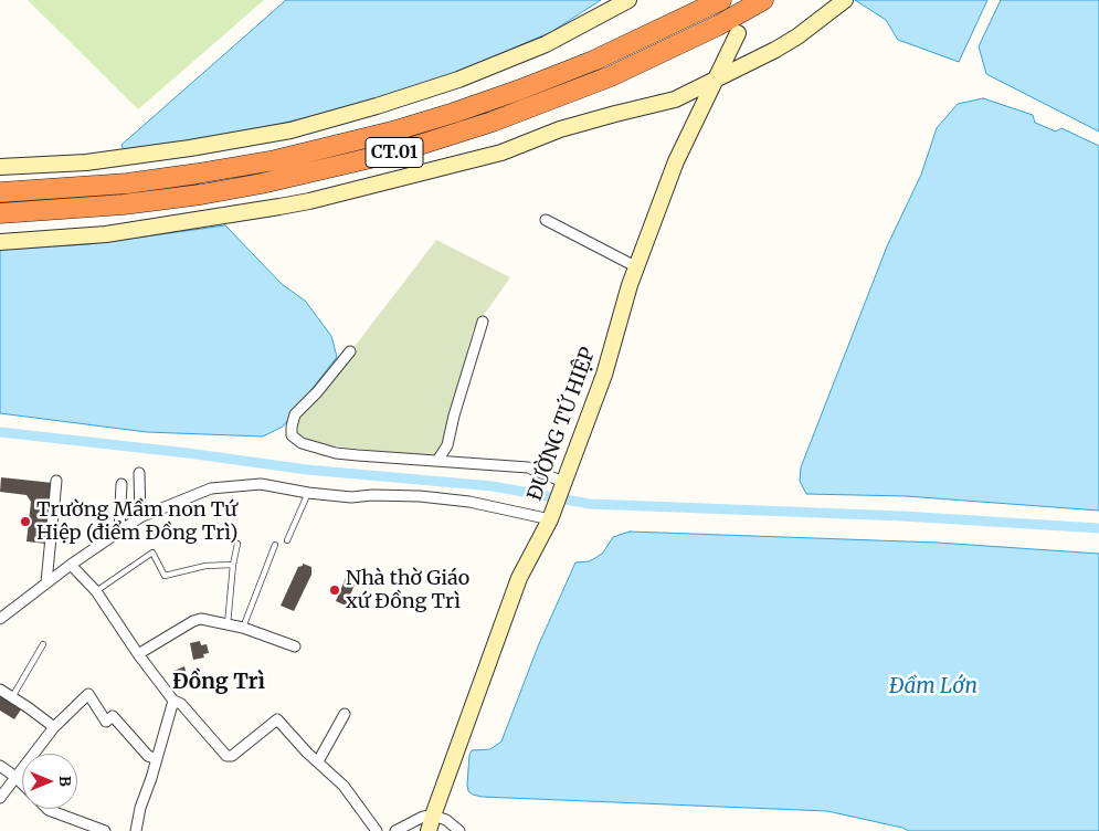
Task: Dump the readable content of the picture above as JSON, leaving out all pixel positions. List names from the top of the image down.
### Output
{
  "streets": {
    "highway": ["CT.01"],
    "street": ["ĐƯỜNG TỨ HIỆP"]
  },
  "districts": ["Đồng Trì"],
  "water": ["Đầm Lớn"],
  "places": ["Trường Mầm non Tứ Hiệp (điểm Đồng Trì)", "Nhà thờ Giáo xứ Đồng Trì"],
  "north": "right"
}
